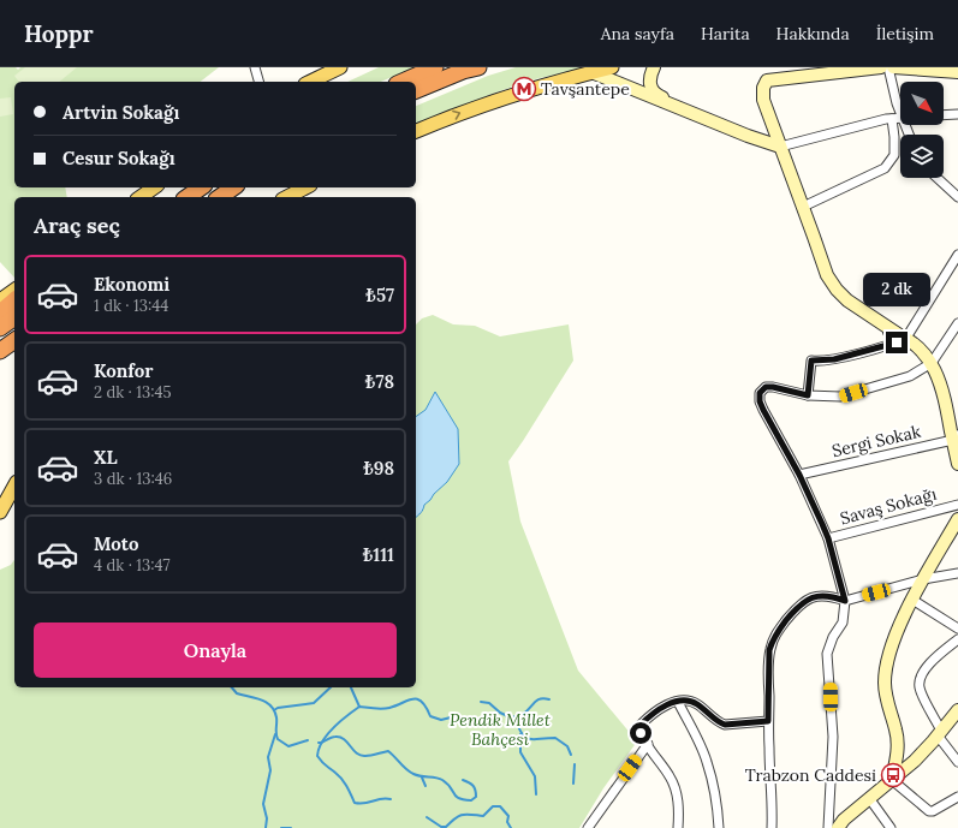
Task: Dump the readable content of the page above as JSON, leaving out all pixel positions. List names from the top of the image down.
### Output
{
  "streets": {
    "street": ["Sergi Sokak", "Savaş Sokağı"]
  },
  "parks": ["Pendik Millet Bahçesi"],
  "places": {
    "metro station": ["Tavşantepe"],
    "bus stop": ["Trabzon Caddesi̇"]
  },
  "north": "bottom right",
  "page": {
    "header": "Hoppr",
    "nav": [
      "Ana sayfa",
      "Harita",
      "Hakkında",
      "İletişim"
    ],
    "banner": ["Artvin Sokağı", "Cesur Sokağı"],
    "heading": "Araç seç",
    "list": [
      {
        "name": "Ekonomi",
        "note": "1 dk · 13:44",
        "value": "₺57"
      },
      {
        "name": "Konfor",
        "note": "2 dk · 13:45",
        "value": "₺78"
      },
      {
        "name": "XL",
        "note": "3 dk · 13:46",
        "value": "₺98"
      },
      {
        "name": "Moto",
        "note": "4 dk · 13:47",
        "value": "₺111"
      }
    ],
    "bubble": "2 dk",
    "buttons": "Onayla"
  }
}
